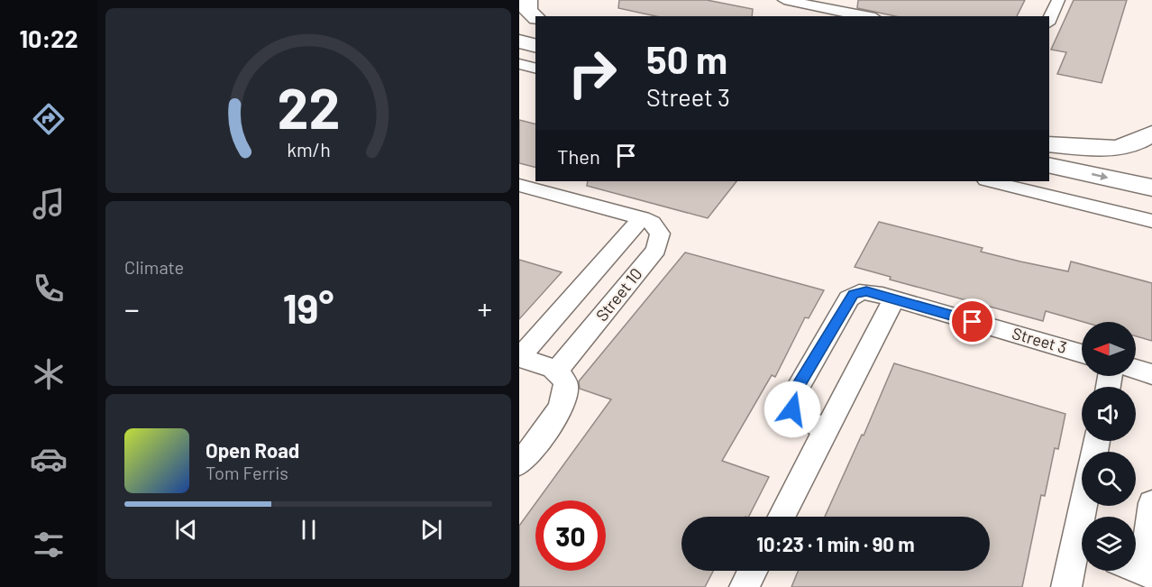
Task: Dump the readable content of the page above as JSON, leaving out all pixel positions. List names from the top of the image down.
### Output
{
  "streets": {
    "street": ["Street 10", "Street 3"]
  },
  "north": "left",
  "page": {
    "tabs": "10:22",
    "turn": ["50 m", "Street 3"],
    "then": "Then",
    "tile": "Climate",
    "heat": ["−", "19°", "+"],
    "song": ["Open Road", "Tom Ferris"],
    "limit": "30",
    "trip": "10:23 · 1 min · 90 m",
    "gauge": ["22", "km/h"]
  }
}
